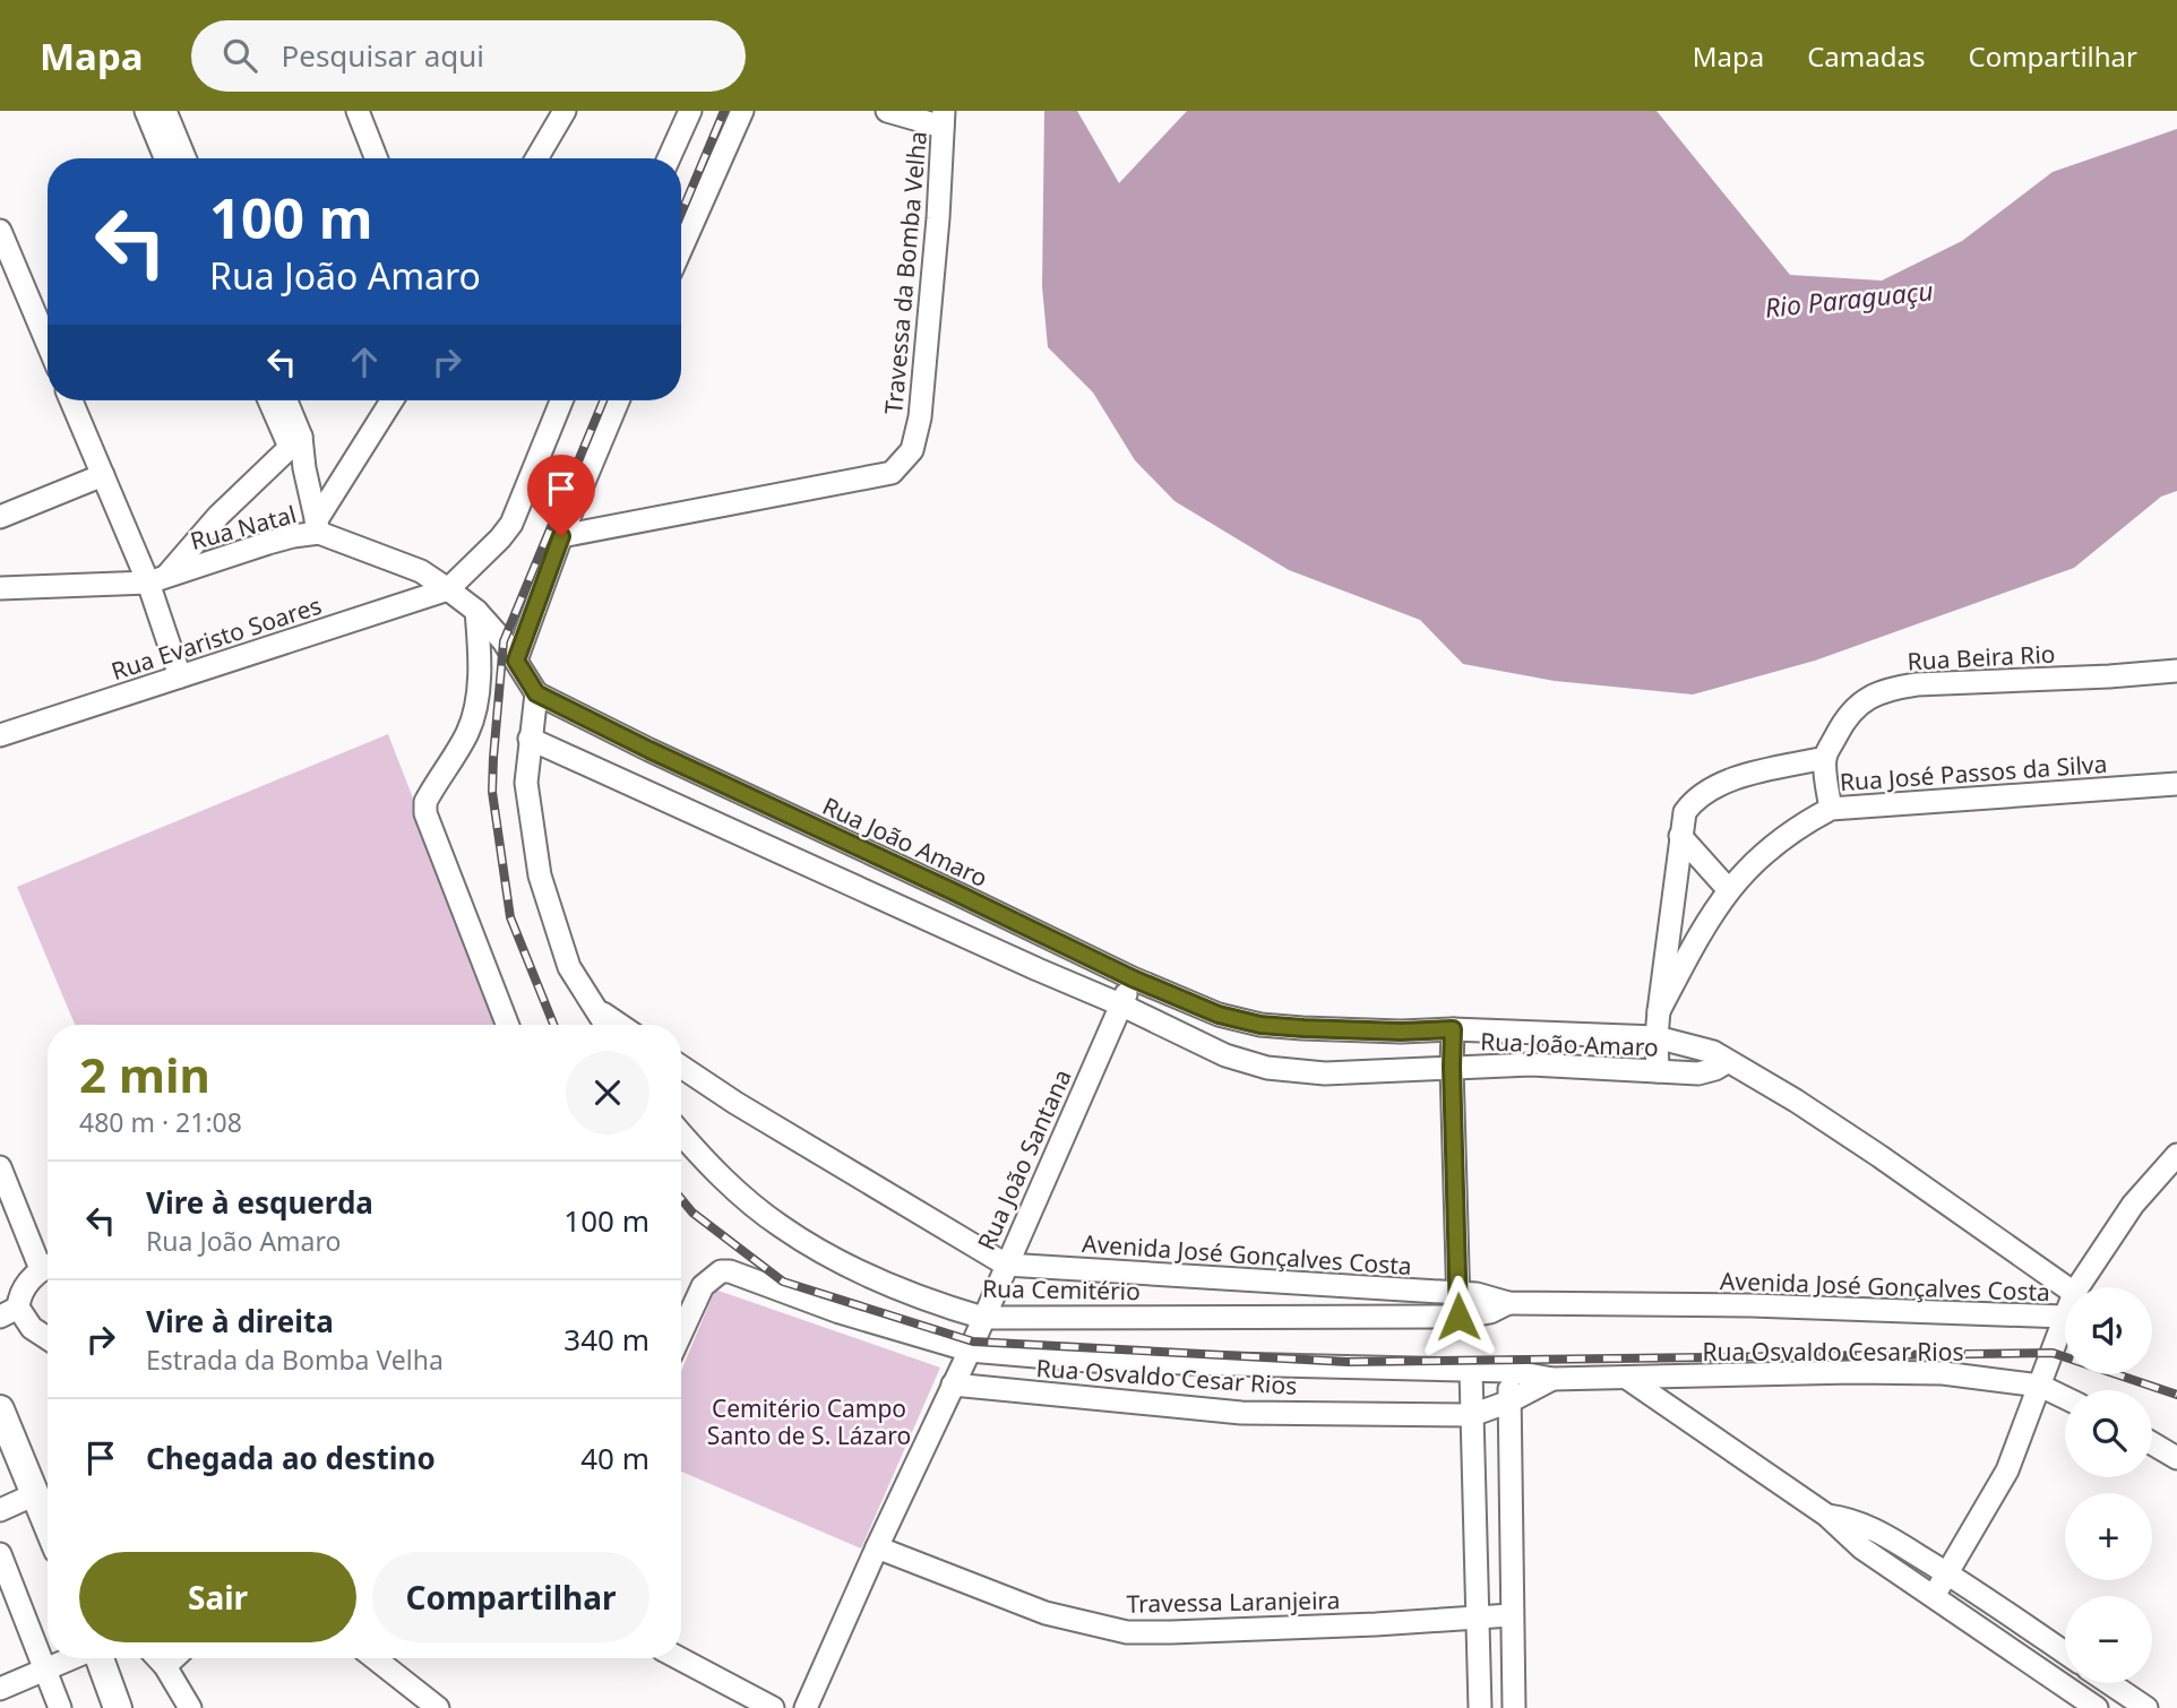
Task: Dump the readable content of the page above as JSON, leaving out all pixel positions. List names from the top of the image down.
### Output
{
  "streets": {
    "street": [
      "Travessa da Bomba Velha",
      "Rua Natal",
      "Rua Evaristo Soares",
      "Rua Beira Rio",
      "Rua José Passos da Silva",
      "Rua João Amaro",
      "Rua João Santana",
      "Avenida José Gonçalves Costa",
      "Rua Cemitério",
      "Rua Osvaldo Cesar Rios",
      "Travessa Laranjeira"
    ]
  },
  "crossings": [
    ["Rua Natal", "Rua Evaristo Soares"],
    ["Rua Natal", "Rua João Amaro"],
    ["Rua Beira Rio", "Rua José Passos da Silva"],
    ["Rua João Amaro", "Rua João Santana"],
    ["Rua João Santana", "Avenida José Gonçalves Costa"],
    ["Rua João Santana", "Rua Cemitério"],
    ["Rua João Santana", "Rua Osvaldo Cesar Rios"],
    ["Rua João Santana", "Travessa Laranjeira"],
    ["Avenida José Gonçalves Costa", "Rua Cemitério"]
  ],
  "water": ["Rio Paraguaçu"],
  "parks": ["Cemitério Campo Santo de S. Lázaro"],
  "page": {
    "header": "Mapa",
    "search": "Pesquisar aqui",
    "nav": ["Mapa", "Camadas", "Compartilhar"],
    "turn": ["100 m", "Rua João Amaro"],
    "heading": ["2 min", "480 m · 21:08"],
    "list": [
      {
        "name": "Vire à esquerda",
        "note": "Rua João Amaro",
        "value": "100 m"
      },
      {
        "name": "Vire à direita",
        "note": "Estrada da Bomba Velha",
        "value": "340 m"
      },
      {
        "name": "Chegada ao destino",
        "value": "40 m"
      }
    ],
    "map_buttons": ["+", "−"],
    "buttons": ["Sair", "Compartilhar"]
  }
}
